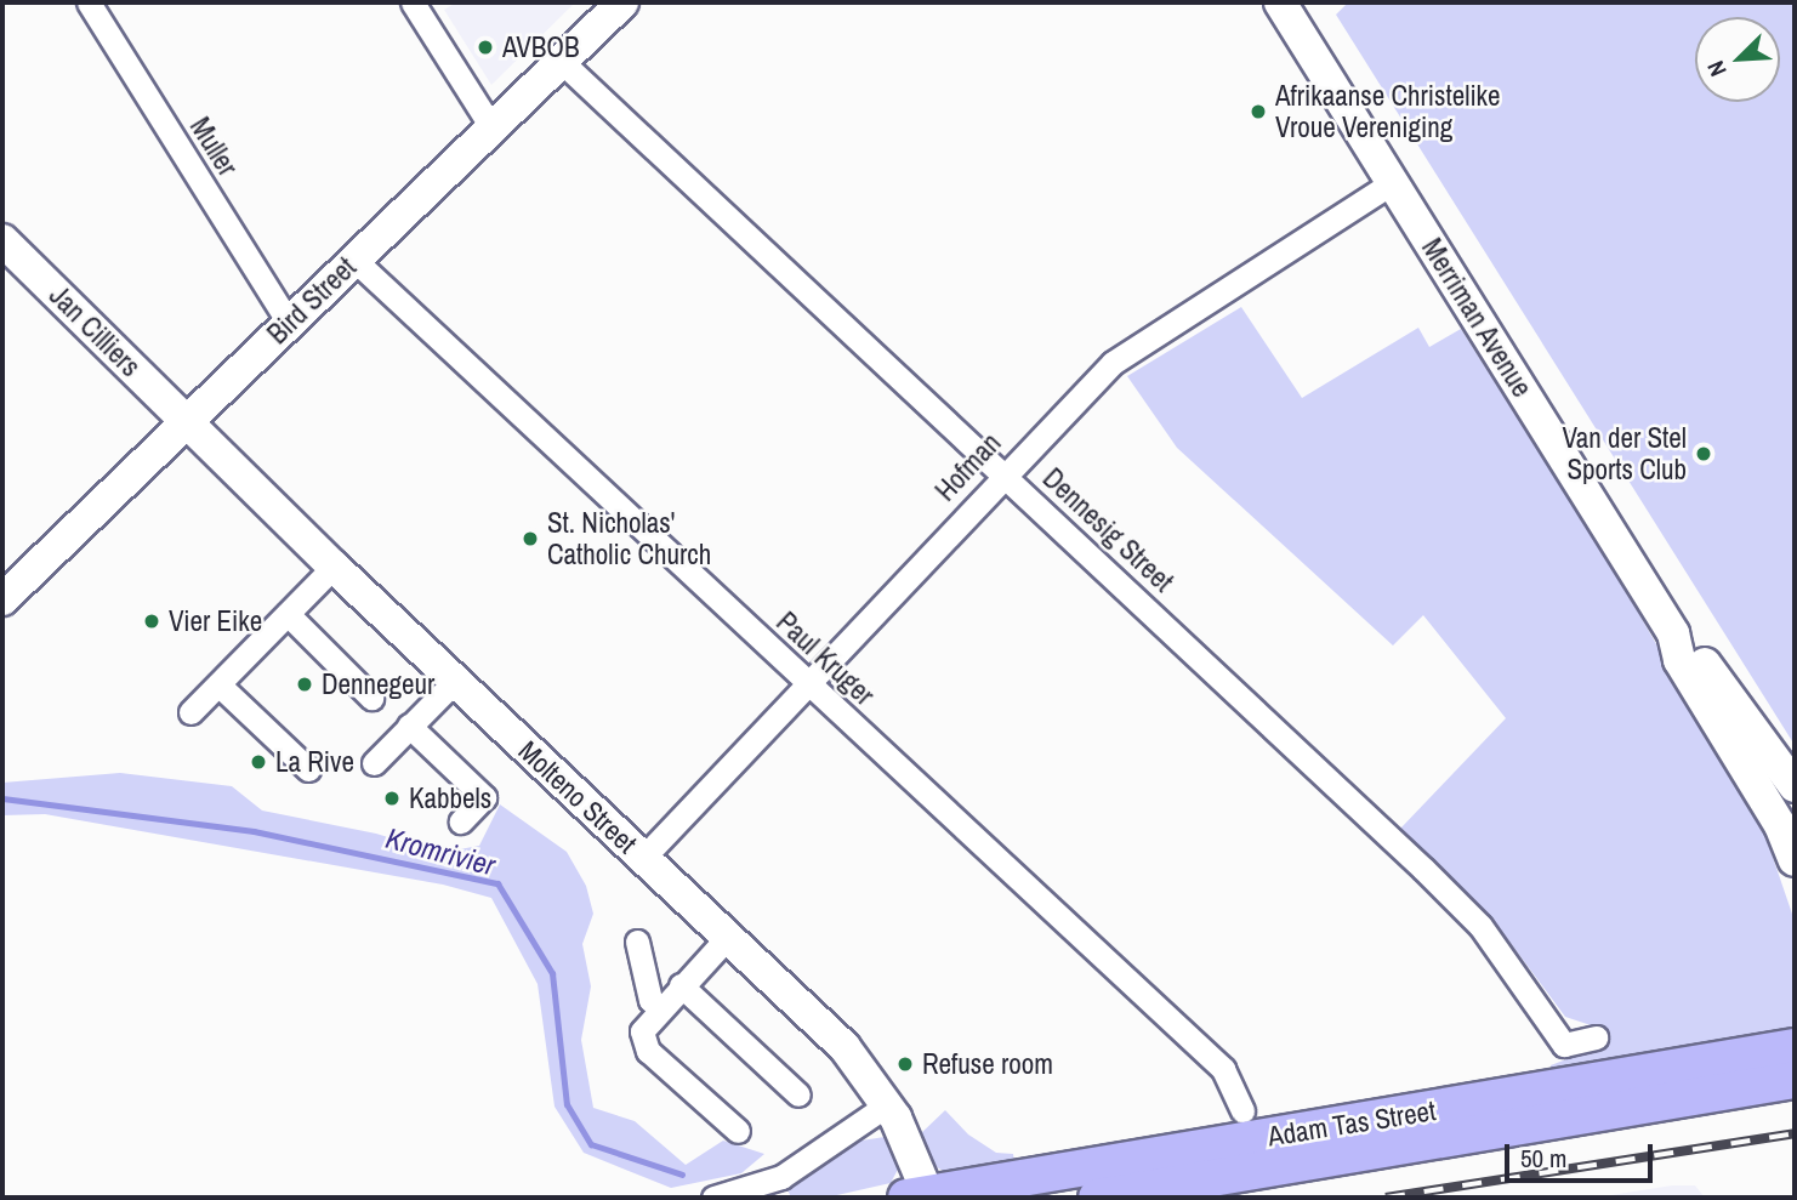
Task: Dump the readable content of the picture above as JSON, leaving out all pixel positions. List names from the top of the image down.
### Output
{
  "streets": {
    "main road": ["Adam Tas Street"],
    "street": [
      "Muller",
      "Bird Street",
      "Merriman Avenue",
      "Jan Cilliers",
      "Hofman",
      "Dennesig Street",
      "Paul Kruger",
      "Molteno Street"
    ]
  },
  "crossings": [
    ["Muller", "Bird Street"],
    ["Bird Street", "Jan Cilliers"],
    ["Bird Street", "Dennesig Street"],
    ["Bird Street", "Paul Kruger"],
    ["Bird Street", "Molteno Street"],
    ["Merriman Avenue", "Hofman"],
    ["Jan Cilliers", "Molteno Street"],
    ["Hofman", "Dennesig Street"],
    ["Hofman", "Paul Kruger"],
    ["Hofman", "Molteno Street"],
    ["Molteno Street", "Adam Tas Street"]
  ],
  "water": ["Kromrivier"],
  "places": [
    "AVBOB",
    "Afrikaanse Christelike Vroue Vereniging",
    "Van der Stel Sports Club",
    "St. Nicholas' Catholic Church",
    "Vier Eike",
    "Dennegeur",
    "La Rive",
    "Kabbels",
    "Refuse room"
  ],
  "scale_bar": "50 m",
  "north": "bottom left"
}
